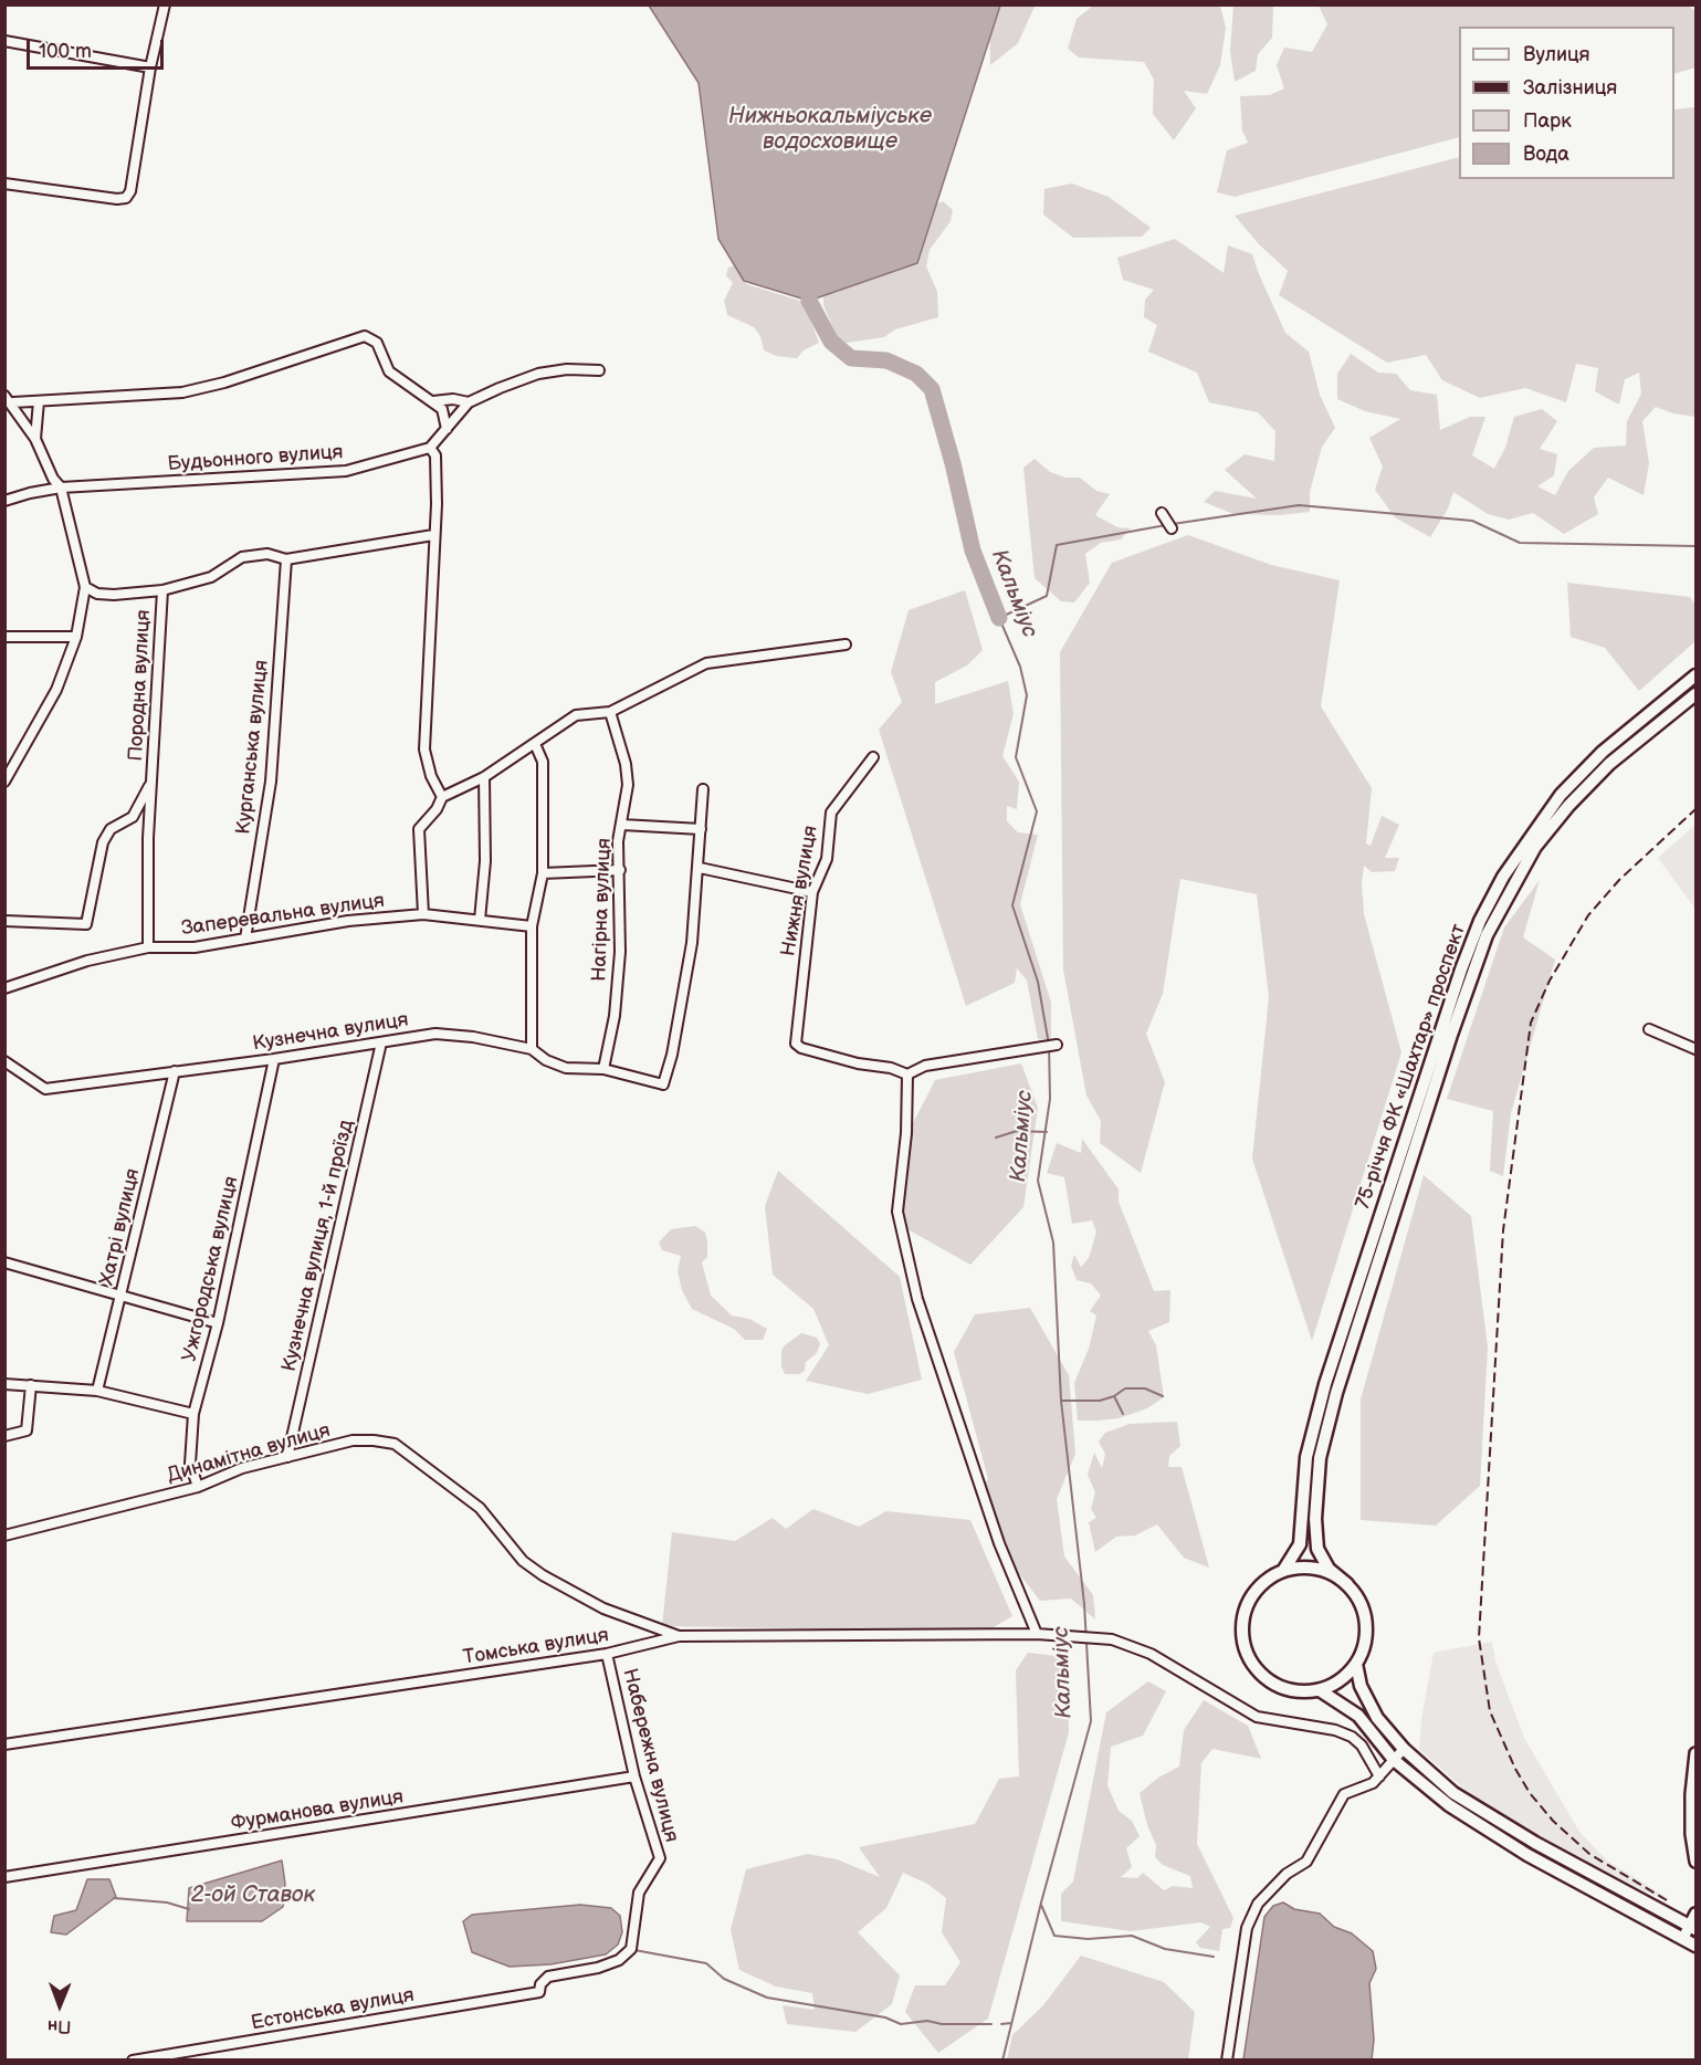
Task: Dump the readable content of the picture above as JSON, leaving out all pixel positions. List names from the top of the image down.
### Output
{
  "streets": {
    "main road": ["75-річчя ФК «Шахтар» проспект"],
    "street": [
      "Будьонного вулиця",
      "Породна вулиця",
      "Курганська вулиця",
      "Нижня вулиця",
      "Нагірна вулиця",
      "Заперевальна вулиця",
      "Кузнечна вулиця",
      "Хатрі вулиця",
      "Кузнечна вулиця, 1-й проїзд",
      "Ужгородська вулиця",
      "Динамітна вулиця",
      "Томська вулиця",
      "Набережна вулиця",
      "Фурманова вулиця",
      "Естонська вулиця"
    ]
  },
  "crossings": [
    ["Породна вулиця", "Заперевальна вулиця"],
    ["Курганська вулиця", "Заперевальна вулиця"],
    ["Нагірна вулиця", "Кузнечна вулиця"],
    ["Кузнечна вулиця", "Хатрі вулиця"],
    ["Кузнечна вулиця", "Кузнечна вулиця, 1-й проїзд"],
    ["Кузнечна вулиця", "Ужгородська вулиця"],
    ["Кузнечна вулиця, 1-й проїзд", "Динамітна вулиця"],
    ["Ужгородська вулиця", "Динамітна вулиця"],
    ["Динамітна вулиця", "Томська вулиця"],
    ["Томська вулиця", "Набережна вулиця"],
    ["Набережна вулиця", "Фурманова вулиця"],
    ["Набережна вулиця", "Естонська вулиця"]
  ],
  "water": ["Нижньокальміуське водосховище", "Кальміус", "2-ой Ставок"],
  "legend": [
    "Вулиця",
    "Залізниця",
    "Парк",
    "Вода"
  ],
  "scale_bar": "100 m",
  "north": "bottom"
}
